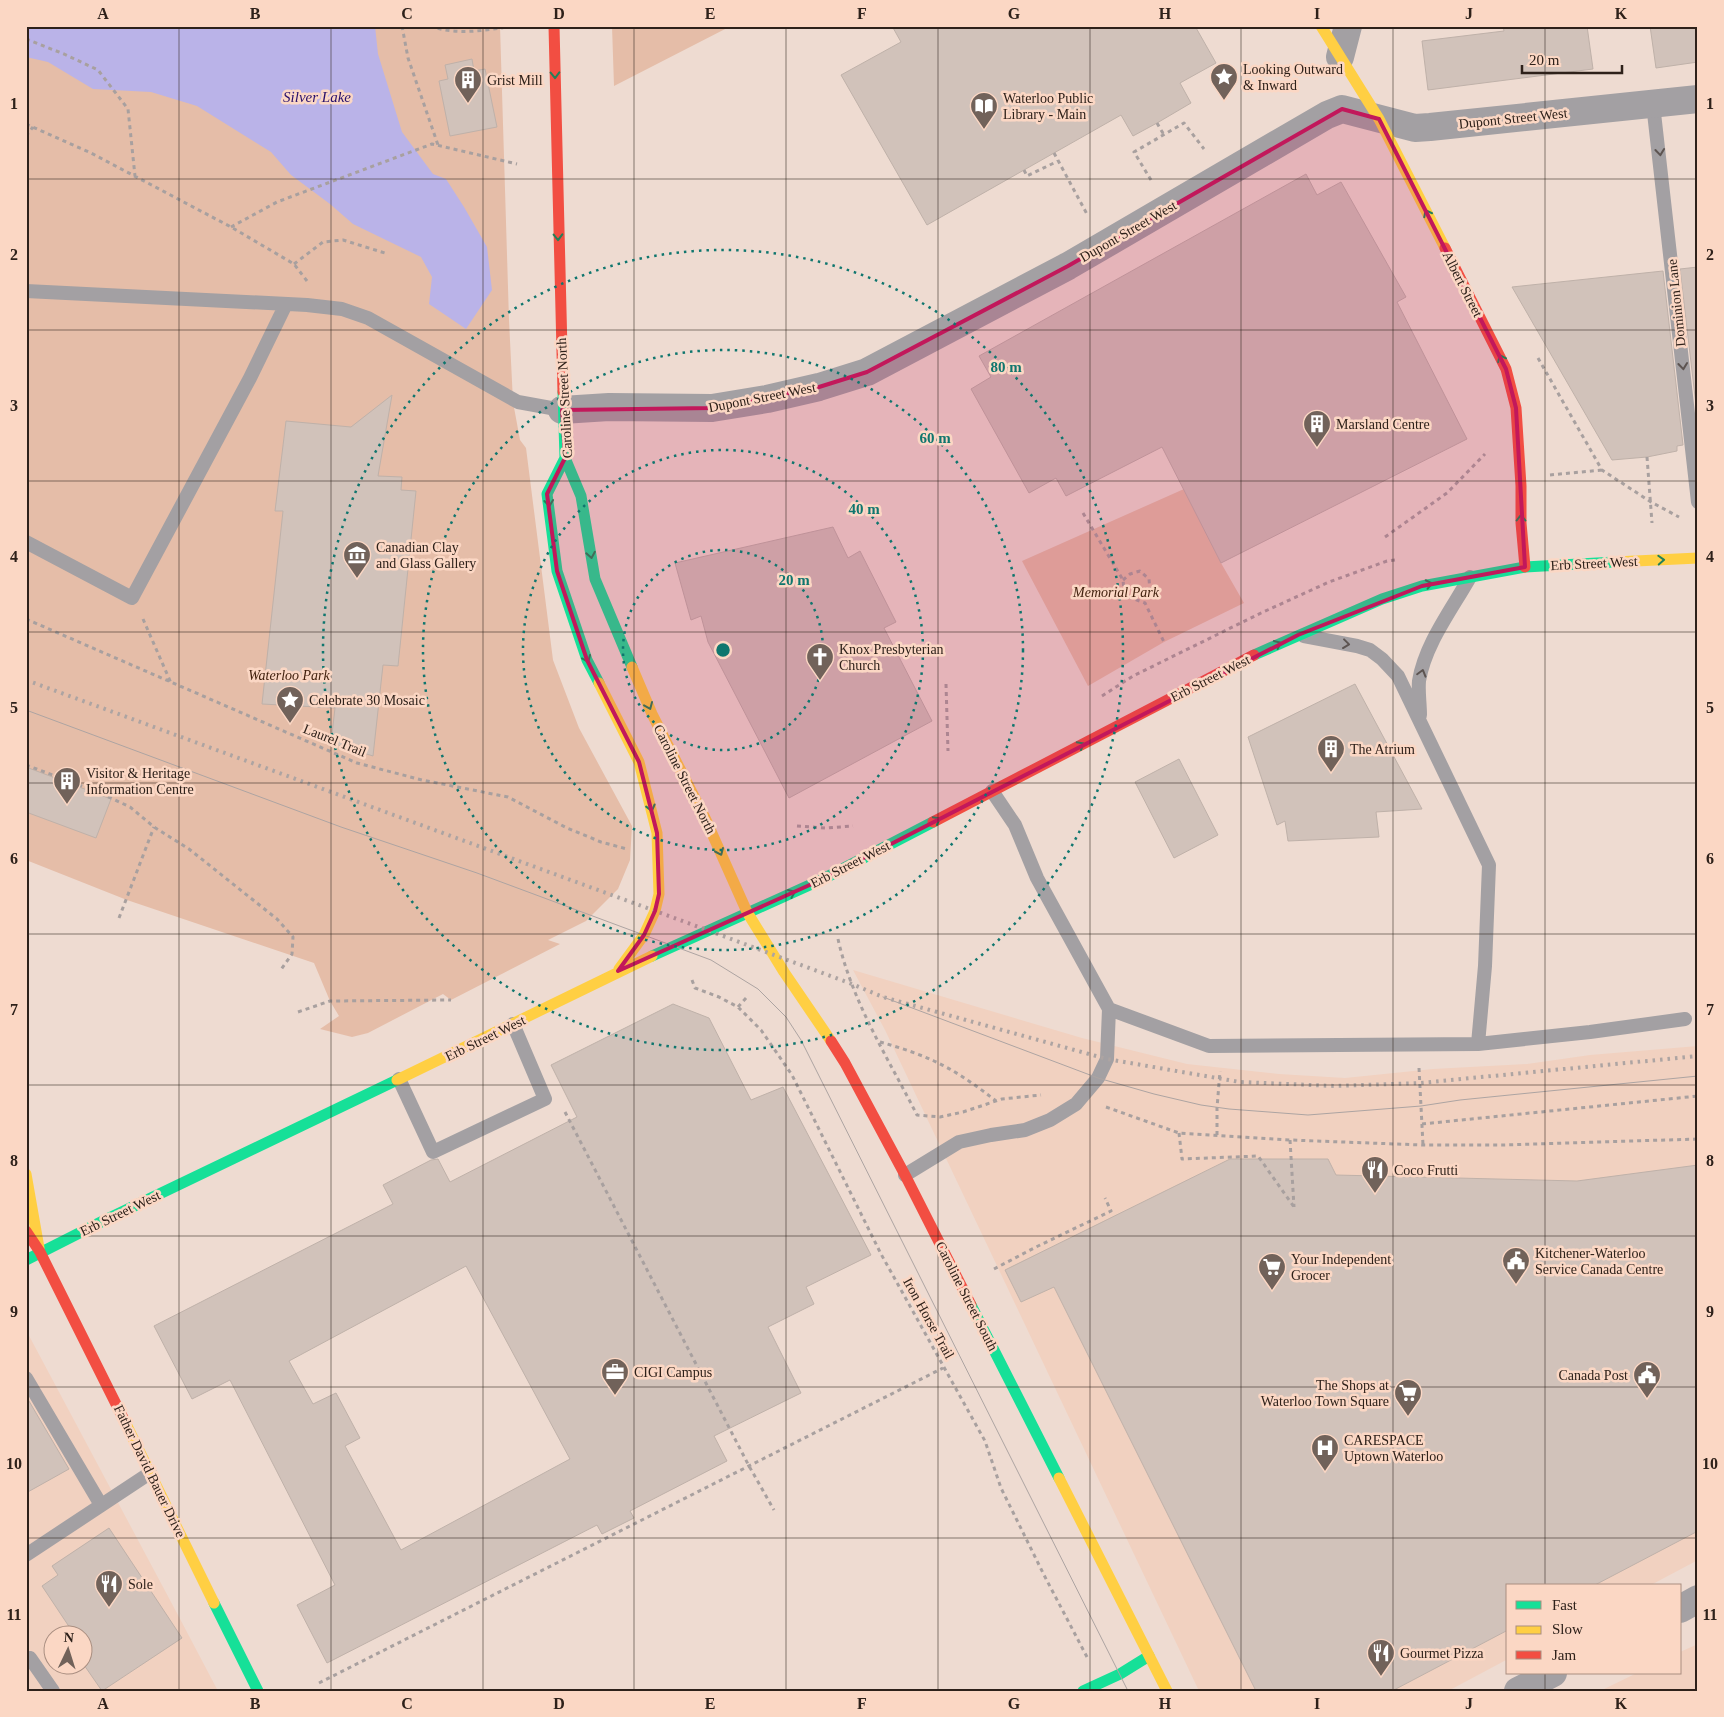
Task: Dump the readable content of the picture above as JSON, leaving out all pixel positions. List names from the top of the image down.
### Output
{
  "streets": {
    "main road": [
      "Albert Street",
      "Caroline Street North",
      "Erb Street West",
      "Caroline Street South",
      "Father David Bauer Drive"
    ],
    "street": ["Dupont Street West"],
    "lane": ["Dominion Lane"],
    "path": ["Laurel Trail", "Iron Horse Trail"]
  },
  "crossings": [
    ["Dupont Street West", "Albert Street"],
    ["Dupont Street West", "Dominion Lane"],
    ["Dupont Street West", "Caroline Street North"],
    ["Albert Street", "Erb Street West"],
    ["Caroline Street North", "Erb Street West"],
    ["Caroline Street North", "Caroline Street South"],
    ["Erb Street West", "Caroline Street South"],
    ["Erb Street West", "Father David Bauer Drive"]
  ],
  "one_way": ["Albert Street", "Dominion Lane", "Erb Street West"],
  "water": ["Silver Lake"],
  "parks": ["Memorial Park", "Waterloo Park"],
  "places": {
    "place": ["Looking Outward & Inward", "Celebrate 30 Mosaic"],
    "building": [
      "Grist Mill",
      "Marsland Centre",
      "The Atrium",
      "Visitor & Heritage Information Centre"
    ],
    "library": ["Waterloo Public Library - Main"],
    "museum": ["Canadian Clay and Glass Gallery"],
    "church": ["Knox Presbyterian Church"],
    "restaurant": ["Coco Frutti", "Sole", "Gourmet Pizza"],
    "public building": ["Kitchener-Waterloo Service Canada Centre", "Canada Post"],
    "supermarket": ["Your Independent Grocer", "The Shops at Waterloo Town Square"],
    "office": ["CIGI Campus"],
    "hospital": ["CARESPACE Uptown Waterloo"]
  },
  "legend": ["Fast", "Slow", "Jam"],
  "scale_bar": "20 m",
  "north": "top",
  "grid": {
    "columns": [
      "A",
      "B",
      "C",
      "D",
      "E",
      "F",
      "G",
      "H",
      "I",
      "J",
      "K"
    ],
    "rows": [
      "1",
      "2",
      "3",
      "4",
      "5",
      "6",
      "7",
      "8",
      "9",
      "10",
      "11"
    ]
  },
  "rings": [
    "80 m",
    "60 m",
    "40 m",
    "20 m"
  ]
}
